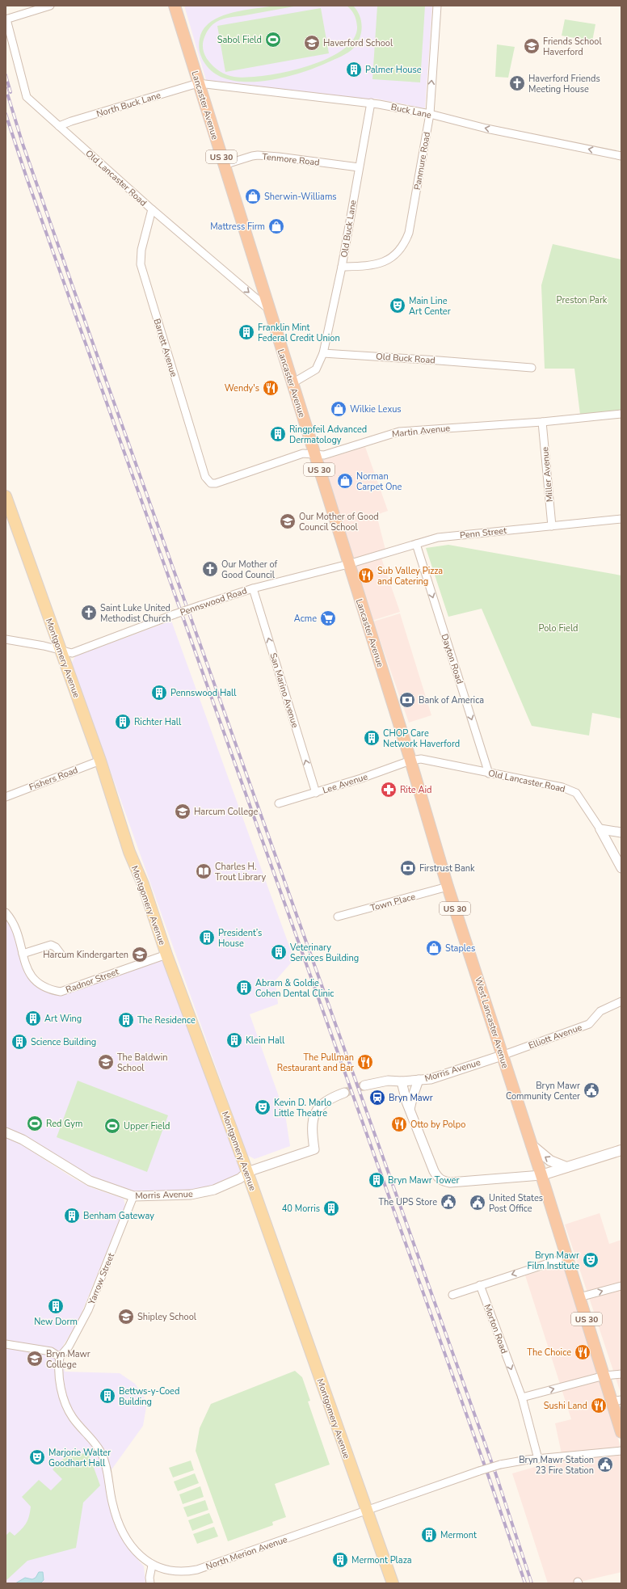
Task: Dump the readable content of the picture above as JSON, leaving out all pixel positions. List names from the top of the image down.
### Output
{
  "streets": {
    "highway": ["Lancaster Avenue", "US 30", "West Lancaster Avenue"],
    "main road": ["Montgomery Avenue"],
    "street": [
      "North Buck Lane",
      "Buck Lane",
      "Tenmore Road",
      "Panmure Road",
      "Old Lancaster Road",
      "Old Buck Lane",
      "Barrett Avenue",
      "Old Buck Road",
      "Martin Avenue",
      "Miller Avenue",
      "Penn Street",
      "Pennswood Road",
      "Dayton Road",
      "San Marino Avenue",
      "Fishers Road",
      "Lee Avenue",
      "Town Place",
      "Radnor Street",
      "Elliott Avenue",
      "Morris Avenue",
      "Yarrow Street",
      "Morton Road",
      "North Merion Avenue"
    ]
  },
  "crossings": [
    ["North Buck Lane", "Lancaster Avenue"],
    ["North Buck Lane", "Buck Lane"],
    ["North Buck Lane", "Old Lancaster Road"],
    ["Lancaster Avenue", "Buck Lane"],
    ["Lancaster Avenue", "Tenmore Road"],
    ["Lancaster Avenue", "Old Lancaster Road"],
    ["Lancaster Avenue", "Martin Avenue"],
    ["Lancaster Avenue", "Penn Street"],
    ["Lancaster Avenue", "Pennswood Road"],
    ["Lancaster Avenue", "Lee Avenue"],
    ["Lancaster Avenue", "West Lancaster Avenue"],
    ["Buck Lane", "Panmure Road"],
    ["Buck Lane", "Old Buck Lane"],
    ["Tenmore Road", "Old Buck Lane"],
    ["Panmure Road", "Old Buck Lane"],
    ["Old Lancaster Road", "Barrett Avenue"],
    ["Old Lancaster Road", "Dayton Road"],
    ["Old Lancaster Road", "Lee Avenue"],
    ["Old Lancaster Road", "West Lancaster Avenue"],
    ["Old Buck Lane", "Old Buck Road"],
    ["Barrett Avenue", "Martin Avenue"],
    ["Martin Avenue", "Miller Avenue"],
    ["Miller Avenue", "Penn Street"],
    ["Penn Street", "Pennswood Road"],
    ["Penn Street", "Dayton Road"],
    ["Pennswood Road", "Montgomery Avenue"],
    ["Pennswood Road", "San Marino Avenue"],
    ["Montgomery Avenue", "Fishers Road"],
    ["Montgomery Avenue", "Radnor Street"],
    ["Montgomery Avenue", "Morris Avenue"],
    ["Montgomery Avenue", "North Merion Avenue"],
    ["San Marino Avenue", "Lee Avenue"],
    ["Lee Avenue", "West Lancaster Avenue"],
    ["Town Place", "West Lancaster Avenue"],
    ["West Lancaster Avenue", "Elliott Avenue"],
    ["West Lancaster Avenue", "Morris Avenue"],
    ["Elliott Avenue", "Morris Avenue"],
    ["Morris Avenue", "Yarrow Street"],
    ["Yarrow Street", "North Merion Avenue"],
    ["Morton Road", "North Merion Avenue"]
  ],
  "one_way": [
    "Buck Lane",
    "Dayton Road",
    "San Marino Avenue",
    "Morton Road"
  ],
  "parks": ["Preston Park", "Polo Field"],
  "places": {
    "sports": ["Sabol Field", "Red Gym", "Upper Field"],
    "school or university": [
      "Haverford School",
      "Friends School Haverford",
      "Our Mother of Good Council School",
      "Harcum College",
      "Harcum Kindergarten",
      "The Baldwin School",
      "Shipley School",
      "Bryn Mawr College"
    ],
    "building": [
      "Palmer House",
      "Franklin Mint Federal Credit Union",
      "Ringpfeil Advanced Dermatology",
      "Pennswood Hall",
      "Richter Hall",
      "CHOP Care Network Haverford",
      "President’s House",
      "Veterinary Services Building",
      "Abram & Goldie Cohen Dental Clinic",
      "Art Wing",
      "The Residence",
      "Klein Hall",
      "Science Building",
      "Bryn Mawr Tower",
      "40 Morris",
      "Benham Gateway",
      "New Dorm",
      "Bettws-y-Coed Building",
      "Mermont",
      "Mermont Plaza"
    ],
    "church": ["Haverford Friends Meeting House", "Our Mother of Good Council", "Saint Luke United Methodist Church"],
    "shop": [
      "Sherwin-Williams",
      "Mattress Firm",
      "Wilkie Lexus",
      "Norman Carpet One",
      "Staples"
    ],
    "theatre": [
      "Main Line Art Center",
      "Kevin D. Marlo Little Theatre",
      "Bryn Mawr Film Institute",
      "Marjorie Walter Goodhart Hall"
    ],
    "restaurant": [
      "Wendy's",
      "Sub Valley Pizza and Catering",
      "The Pullman Restaurant and Bar",
      "Otto by Polpo",
      "The Choice",
      "Sushi Land"
    ],
    "supermarket": ["Acme"],
    "bank": ["Bank of America", "Firstrust Bank"],
    "pharmacy": ["Rite Aid"],
    "library": ["Charles H. Trout Library"],
    "public building": [
      "Bryn Mawr Community Center",
      "The UPS Store",
      "United States Post Office",
      "Bryn Mawr Station 23 Fire Station"
    ],
    "station": ["Bryn Mawr"]
  }
}
